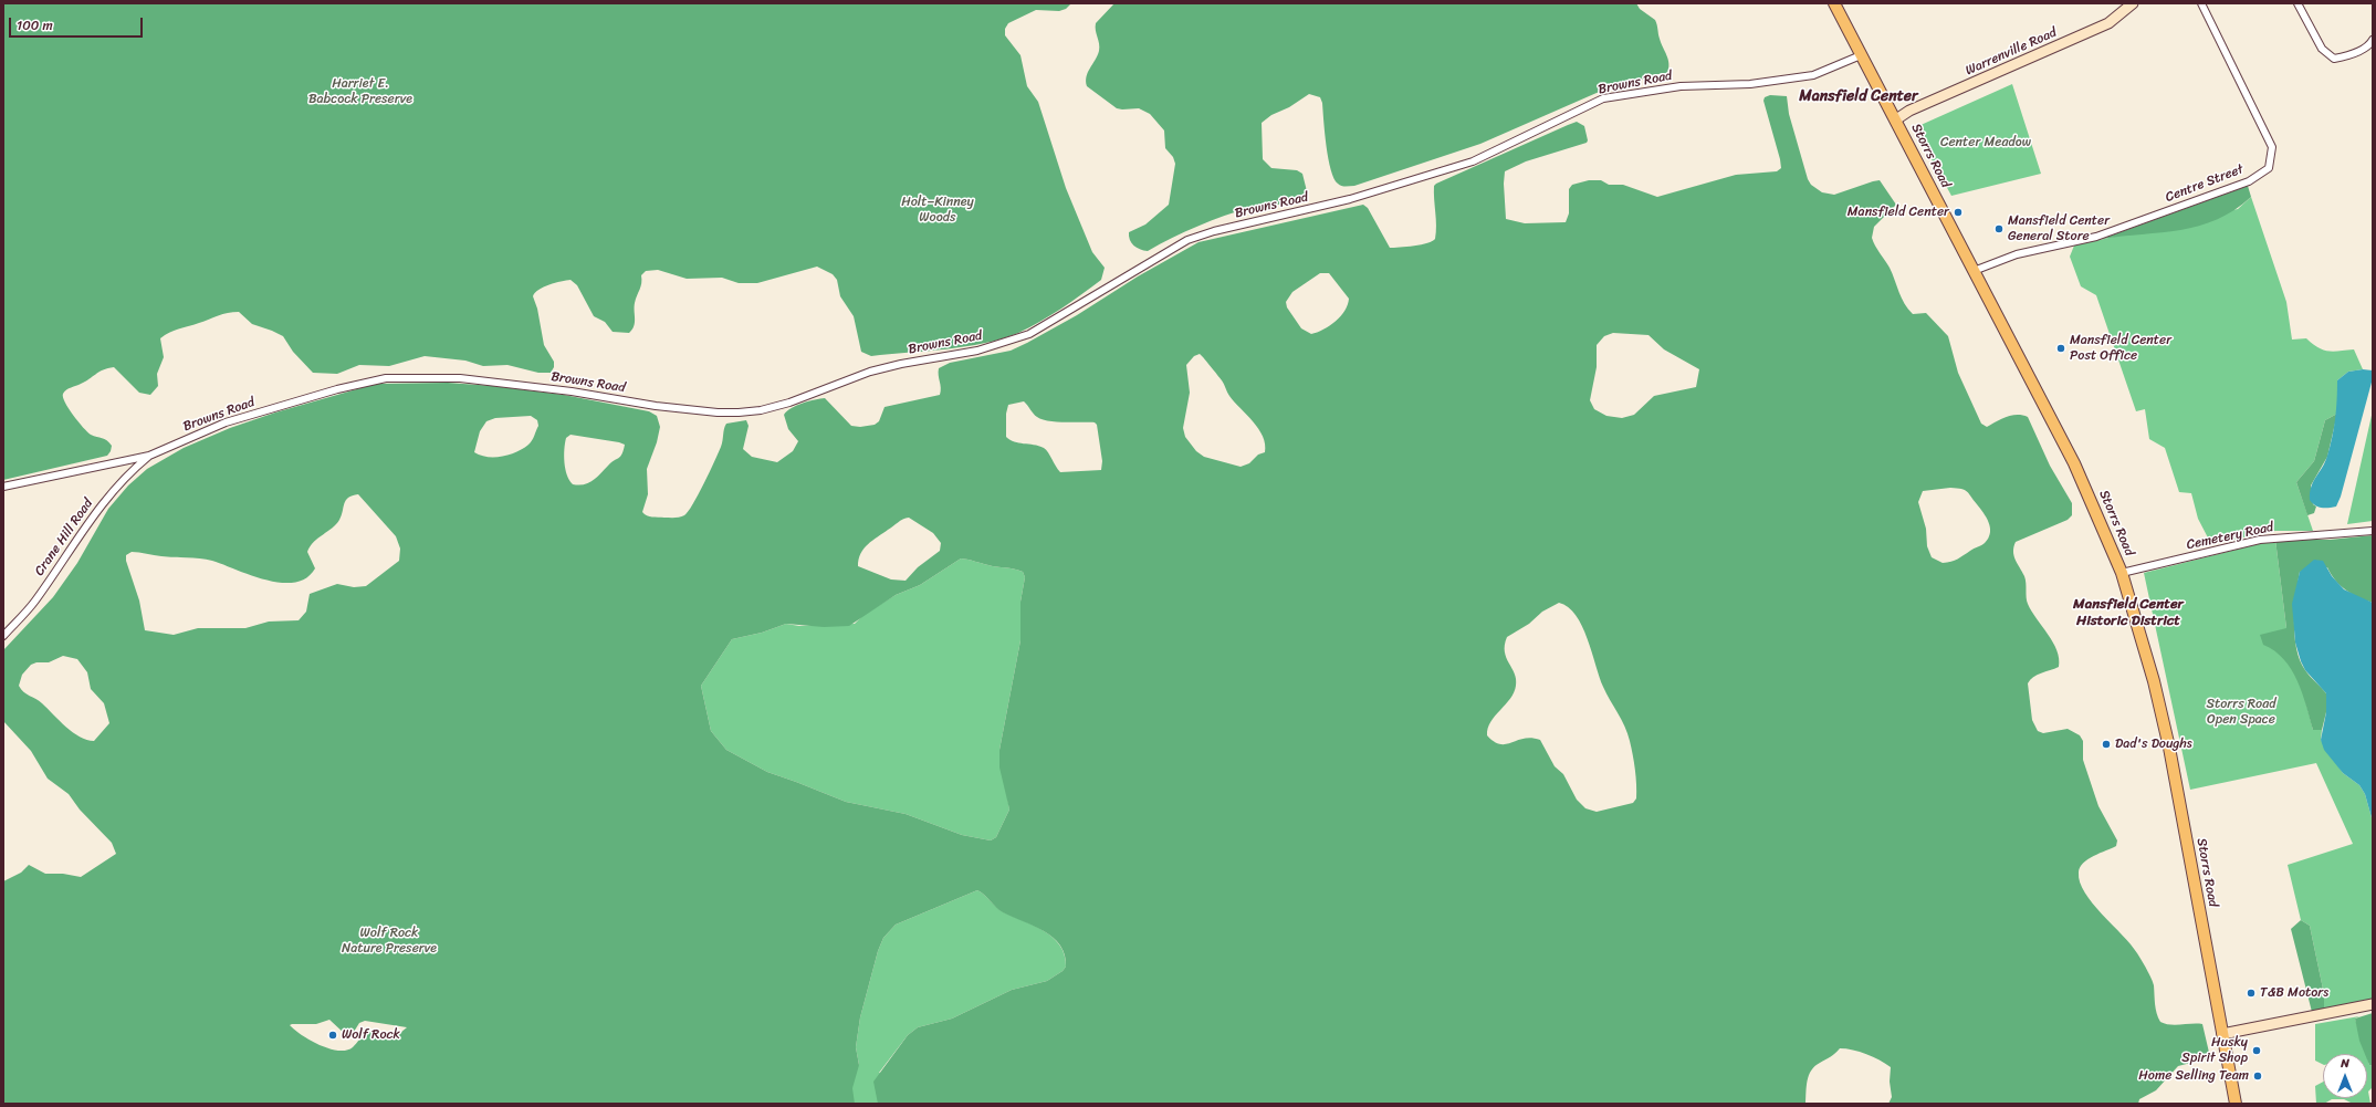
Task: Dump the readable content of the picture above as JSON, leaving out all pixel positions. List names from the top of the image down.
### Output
{
  "streets": {
    "main road": ["Warrenville Road", "Storrs Road"],
    "street": [
      "Browns Road",
      "Centre Street",
      "Cemetery Road",
      "Crane Hill Road"
    ]
  },
  "crossings": [
    ["Warrenville Road", "Storrs Road"],
    ["Browns Road", "Storrs Road"],
    ["Browns Road", "Crane Hill Road"],
    ["Storrs Road", "Centre Street"],
    ["Storrs Road", "Cemetery Road"]
  ],
  "districts": ["Mansfield Center", "Mansfield Center Historic District"],
  "parks": [
    "Harriet E. Babcock Preserve",
    "Center Meadow",
    "Holt–Kinney Woods",
    "Storrs Road Open Space",
    "Wolf Rock Nature Preserve"
  ],
  "places": [
    "Mansfield Center",
    "Mansfield Center General Store",
    "Mansfield Center Post Office",
    "Dad's Doughs",
    "T&B Motors",
    "Wolf Rock",
    "Husky Spirit Shop",
    "Home Selling Team"
  ],
  "scale_bar": "100 m",
  "north": "top"
}
